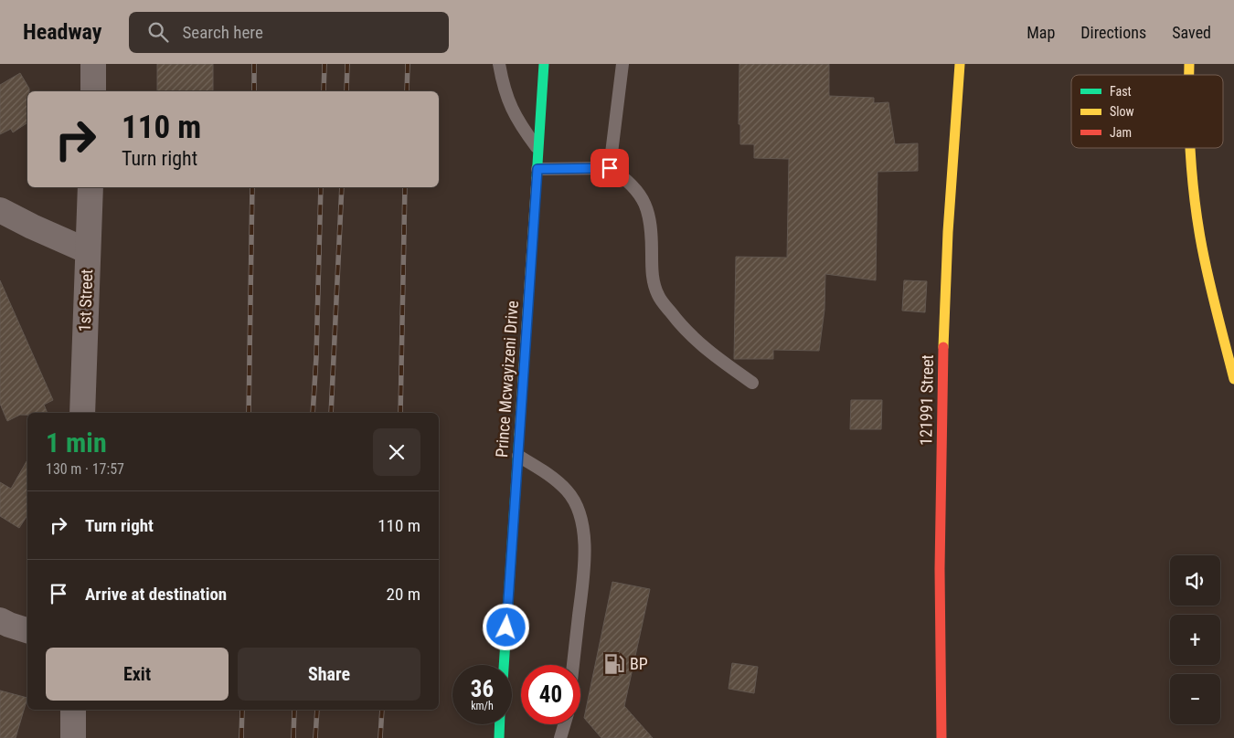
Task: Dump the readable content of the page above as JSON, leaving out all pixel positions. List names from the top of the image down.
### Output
{
  "streets": {
    "street": ["1st Street", "Prince Mcwayizeni Drive", "121991 Street"]
  },
  "places": {
    "fuel station": ["BP"]
  },
  "legend": ["Fast", "Slow", "Jam"],
  "page": {
    "header": "Headway",
    "search": "Search here",
    "nav": ["Map", "Directions", "Saved"],
    "turn": ["110 m", "Turn right"],
    "heading": ["1 min", "130 m · 17:57"],
    "list": [
      {
        "name": "Turn right",
        "value": "110 m"
      },
      {
        "name": "Arrive at destination",
        "value": "20 m"
      }
    ],
    "map_buttons": ["+", "−"],
    "buttons": ["Exit", "Share"],
    "speed": "36 km/h",
    "limit": "40"
  }
}
